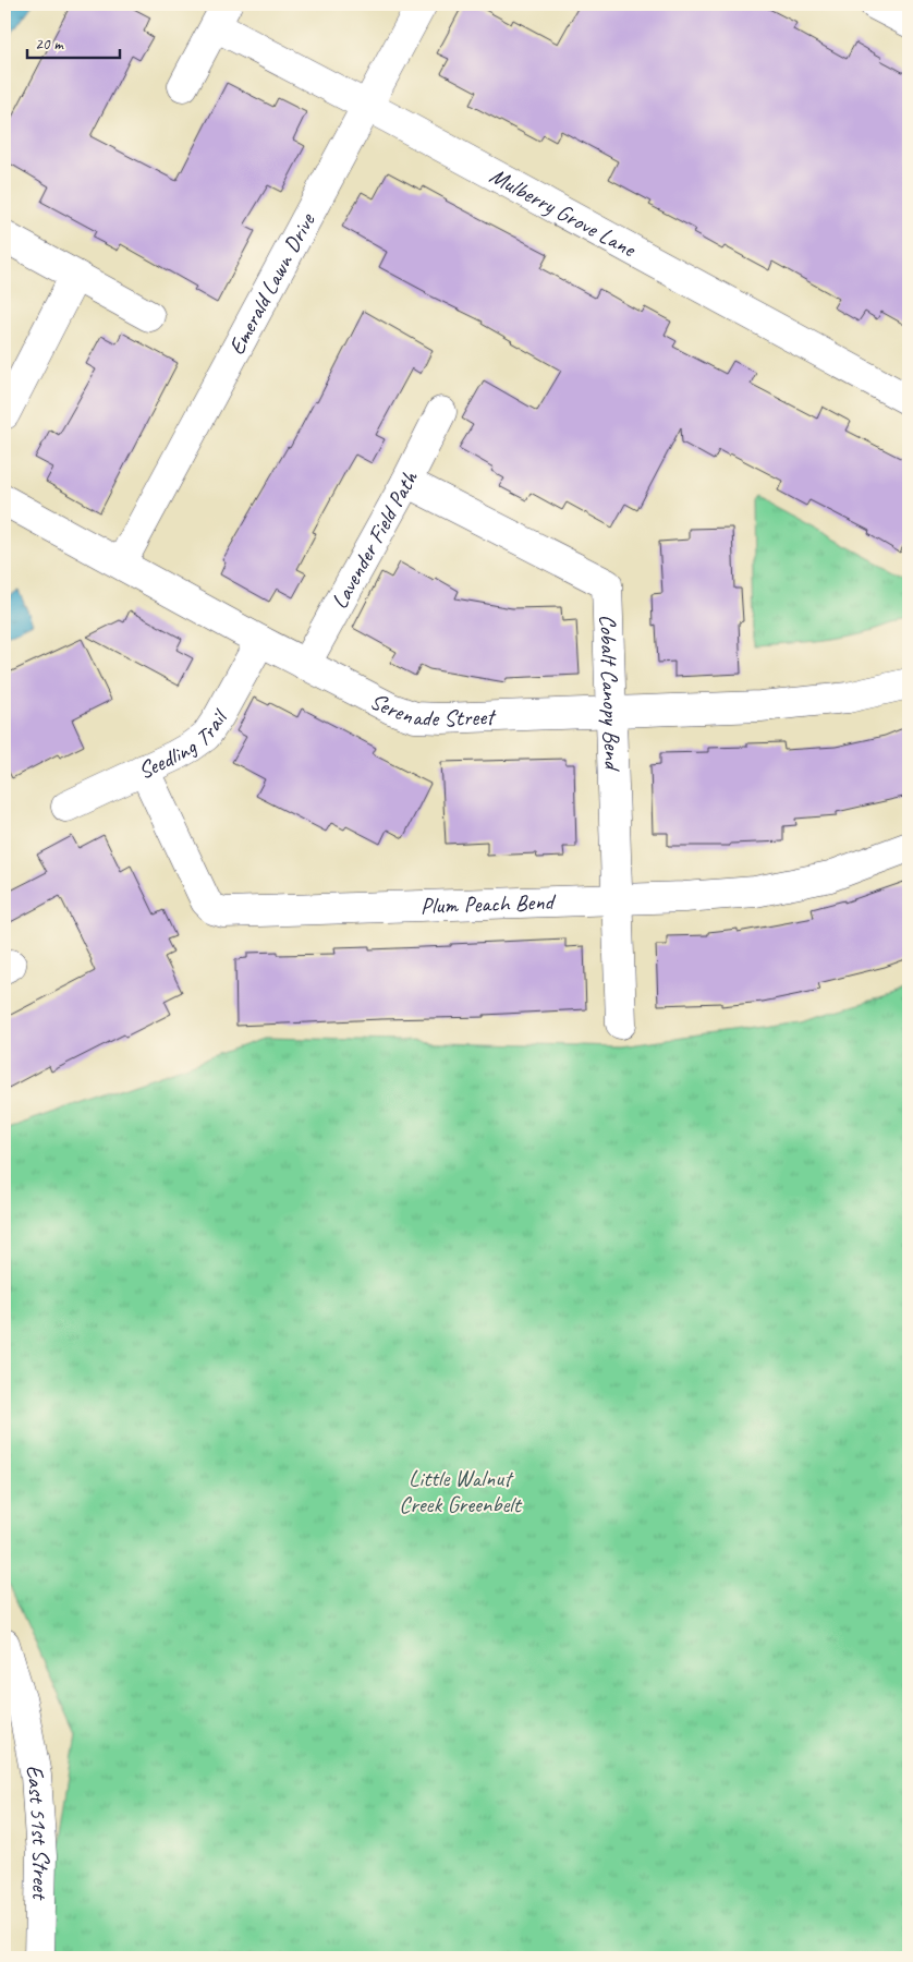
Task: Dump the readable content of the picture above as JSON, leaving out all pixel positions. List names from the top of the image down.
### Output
{
  "streets": {
    "street": [
      "Mulberry Grove Lane",
      "Emerald Lawn Drive",
      "Lavender Field Path",
      "Cobalt Canopy Bend",
      "Serenade Street",
      "Seedling Trail",
      "Plum Peach Bend",
      "East 51st Street"
    ]
  },
  "crossings": [
    ["Mulberry Grove Lane", "Emerald Lawn Drive"],
    ["Emerald Lawn Drive", "Serenade Street"],
    ["Lavender Field Path", "Cobalt Canopy Bend"],
    ["Lavender Field Path", "Serenade Street"],
    ["Cobalt Canopy Bend", "Serenade Street"],
    ["Cobalt Canopy Bend", "Plum Peach Bend"],
    ["Serenade Street", "Seedling Trail"],
    ["Seedling Trail", "Plum Peach Bend"]
  ],
  "parks": ["Little Walnut Creek Greenbelt"],
  "scale_bar": "20 m"
}
